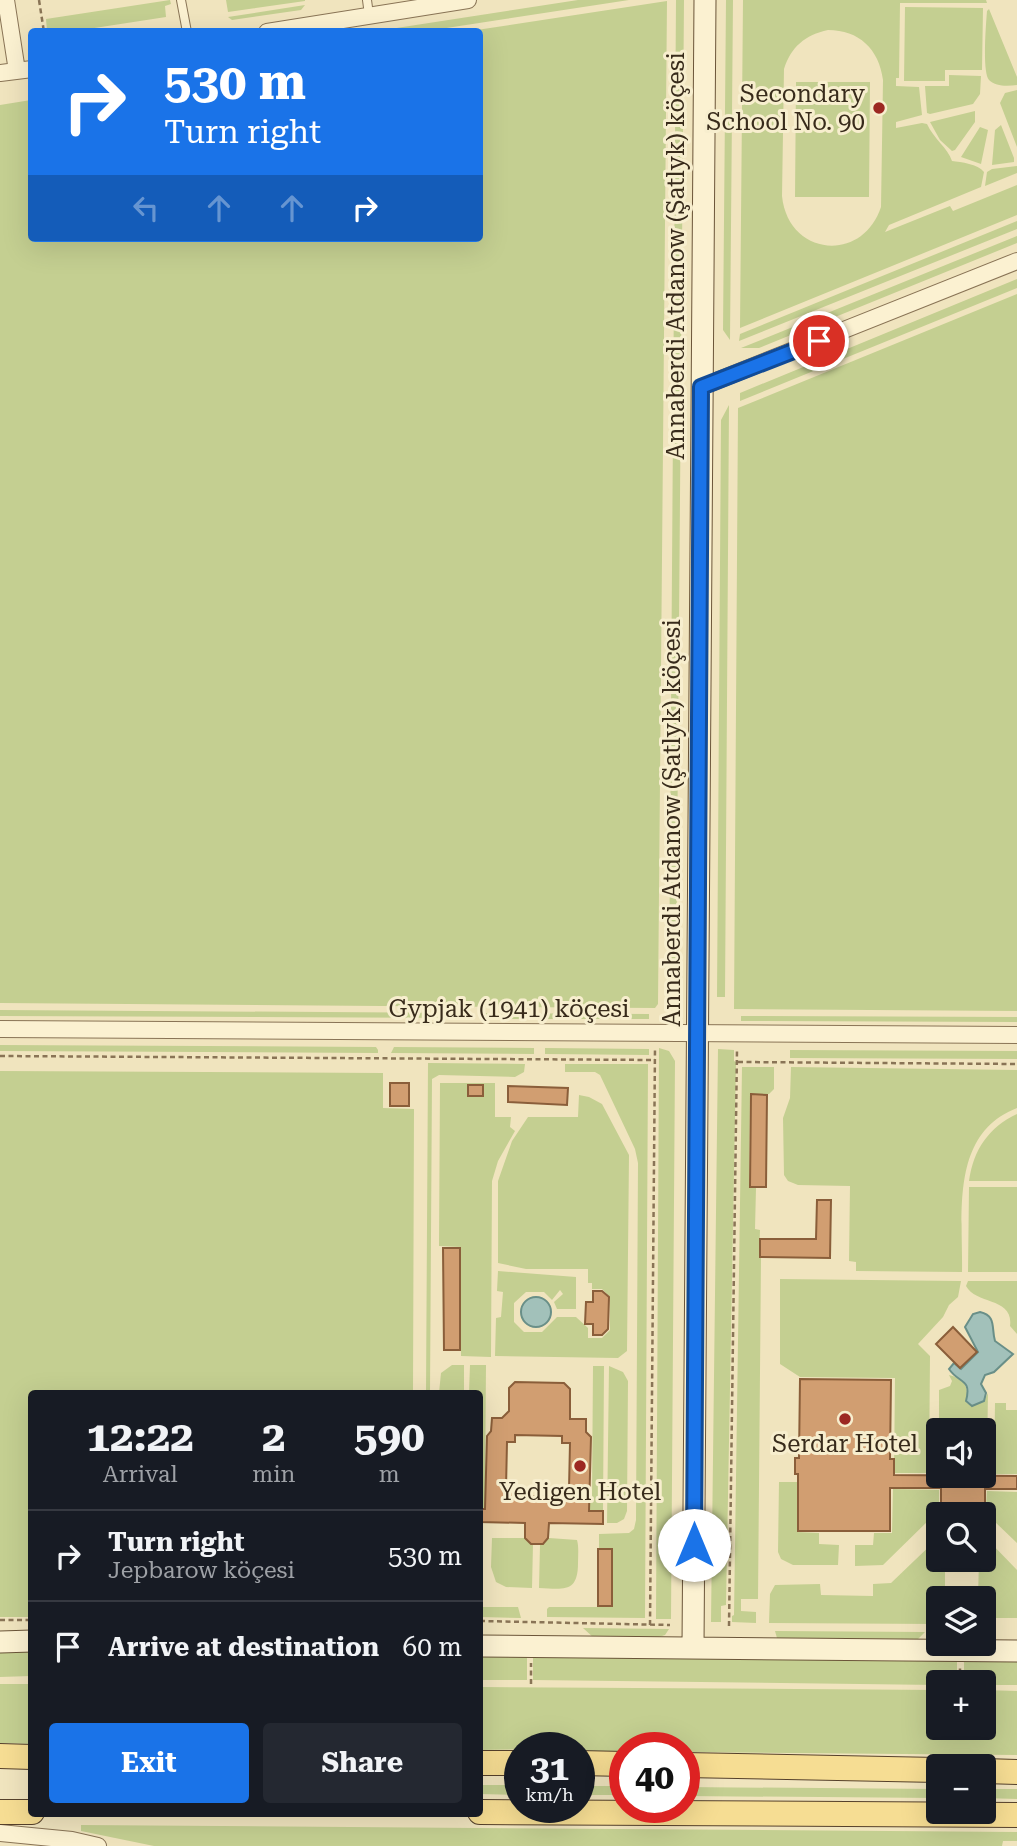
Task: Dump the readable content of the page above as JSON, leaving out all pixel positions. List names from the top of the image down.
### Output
{
  "streets": {
    "street": ["Annaberdi Atdanow (Şatlyk) köçesi", "Gypjak (1941) köçesi"]
  },
  "crossings": [
    ["Annaberdi Atdanow (Şatlyk) köçesi", "Gypjak (1941) köçesi"]
  ],
  "places": ["Secondary School No. 90", "Serdar Hotel", "Yedigen Hotel"],
  "page": {
    "turn": ["530 m", "Turn right"],
    "eta": [
      "12:22",
      "Arrival",
      "2",
      "min",
      "590",
      "m"
    ],
    "map_buttons": ["+", "−"],
    "list": [
      {
        "name": "Turn right",
        "note": "Jepbarow köçesi",
        "value": "530 m"
      },
      {
        "name": "Arrive at destination",
        "value": "60 m"
      }
    ],
    "buttons": ["Exit", "Share"],
    "speed": "31 km/h",
    "limit": "40"
  }
}
